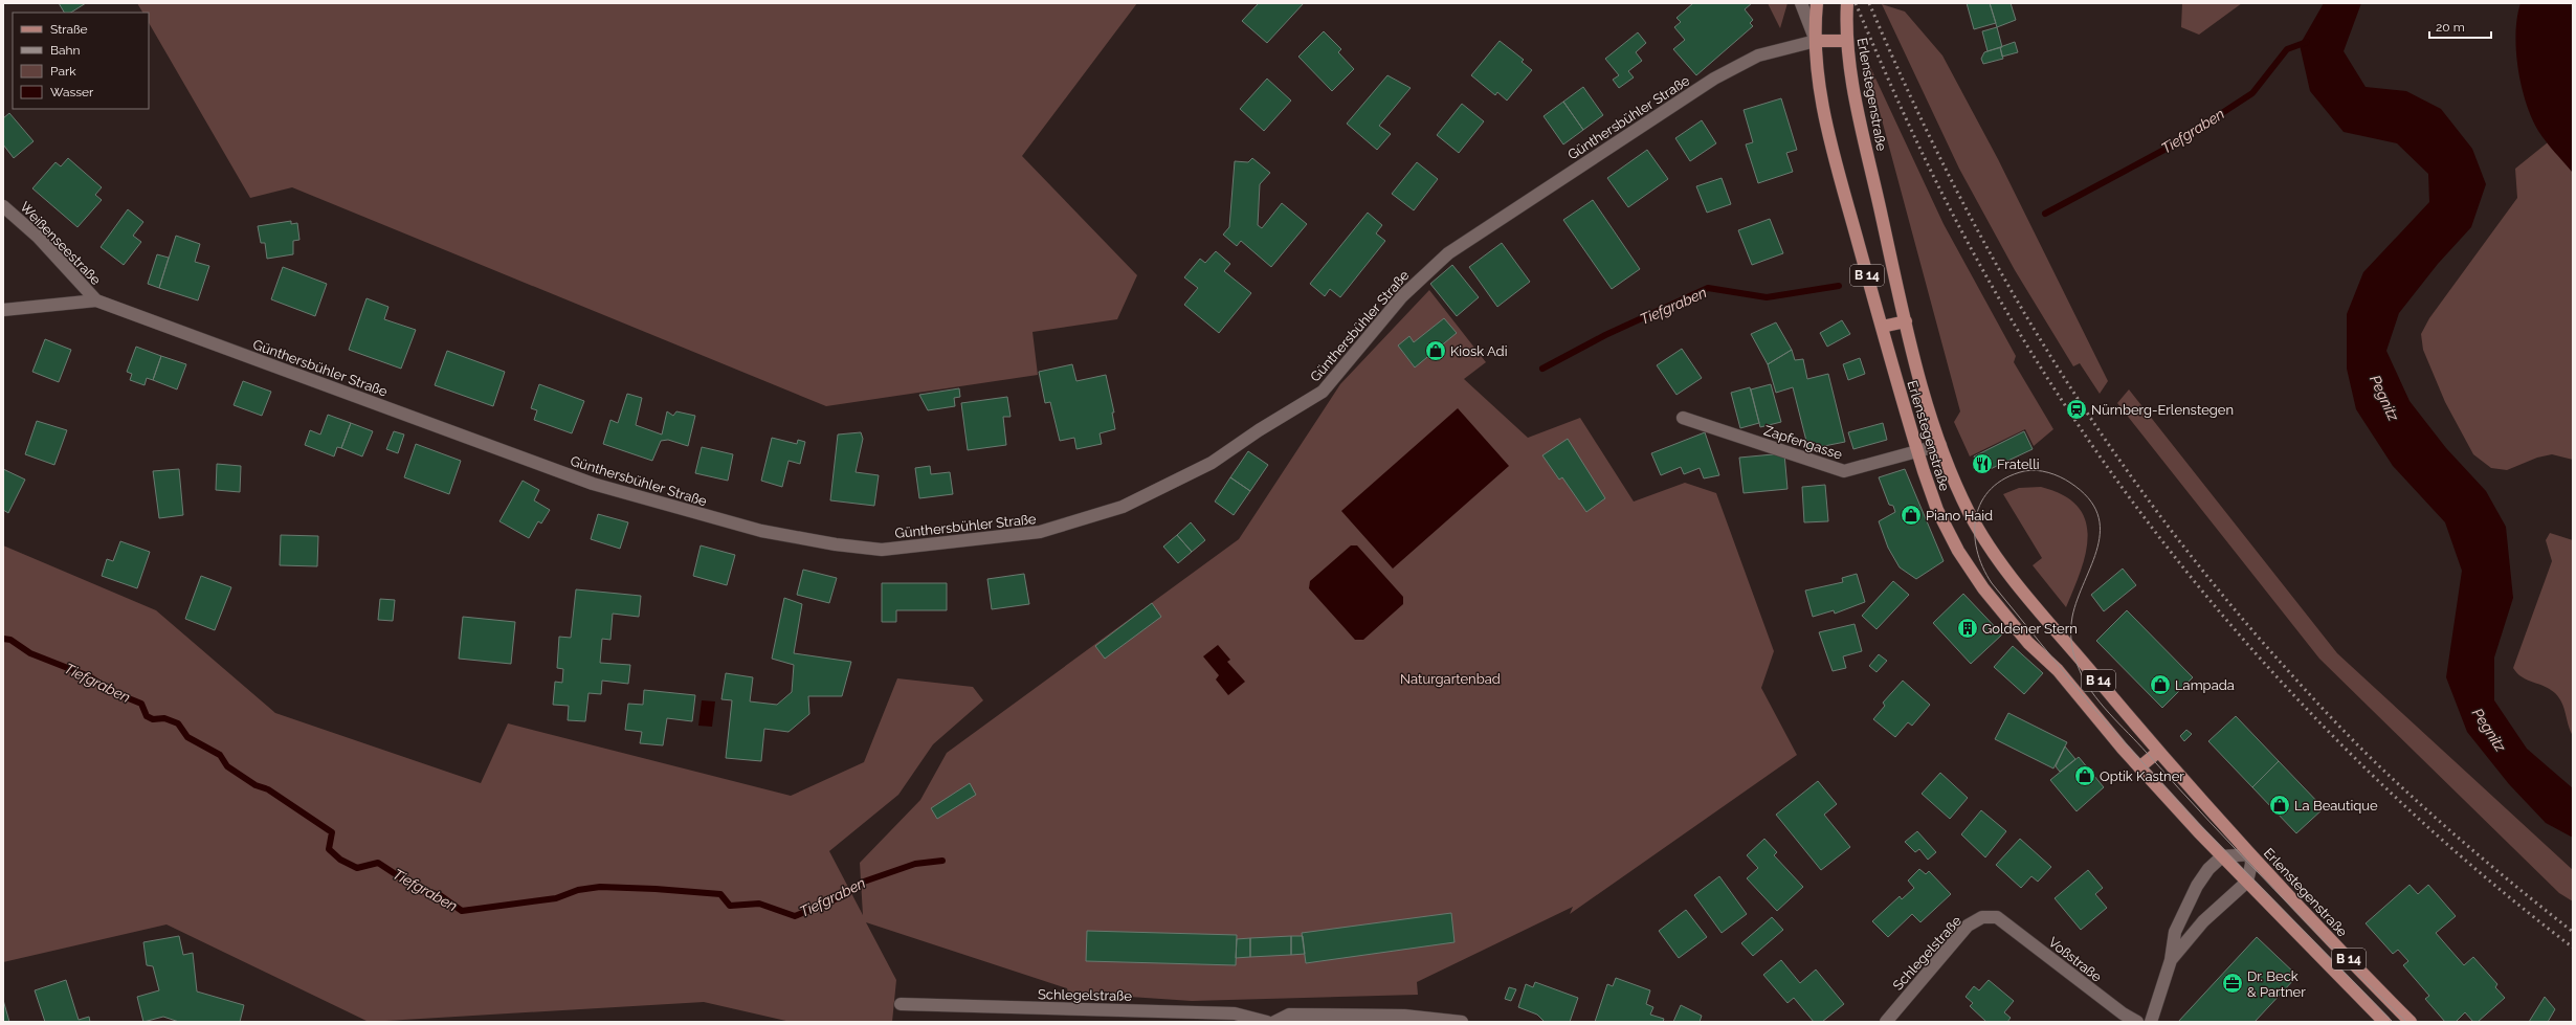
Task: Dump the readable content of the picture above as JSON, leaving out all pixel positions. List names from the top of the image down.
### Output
{
  "streets": {
    "main road": ["Erlenstegenstraße", "B 14"],
    "street": [
      "Günthersbühler Straße",
      "Weißenseestraße",
      "Zapfengasse",
      "Schlegelstraße",
      "Voßstraße"
    ]
  },
  "crossings": [
    ["Erlenstegenstraße", "Günthersbühler Straße"],
    ["Erlenstegenstraße", "Zapfengasse"],
    ["Günthersbühler Straße", "Weißenseestraße"],
    ["Schlegelstraße", "Voßstraße"]
  ],
  "water": ["Tiefgraben", "Pegnitz"],
  "parks": ["Naturgartenbad"],
  "places": {
    "shop": [
      "Kiosk Adi",
      "Piano Haid",
      "Lampada",
      "Optik Kastner",
      "La Beautique"
    ],
    "station": ["Nürnberg-Erlenstegen"],
    "restaurant": ["Fratelli"],
    "building": ["Goldener Stern"],
    "office": ["Dr. Beck & Partner"]
  },
  "legend": [
    "Straße",
    "Bahn",
    "Park",
    "Wasser"
  ],
  "scale_bar": "20 m"
}
